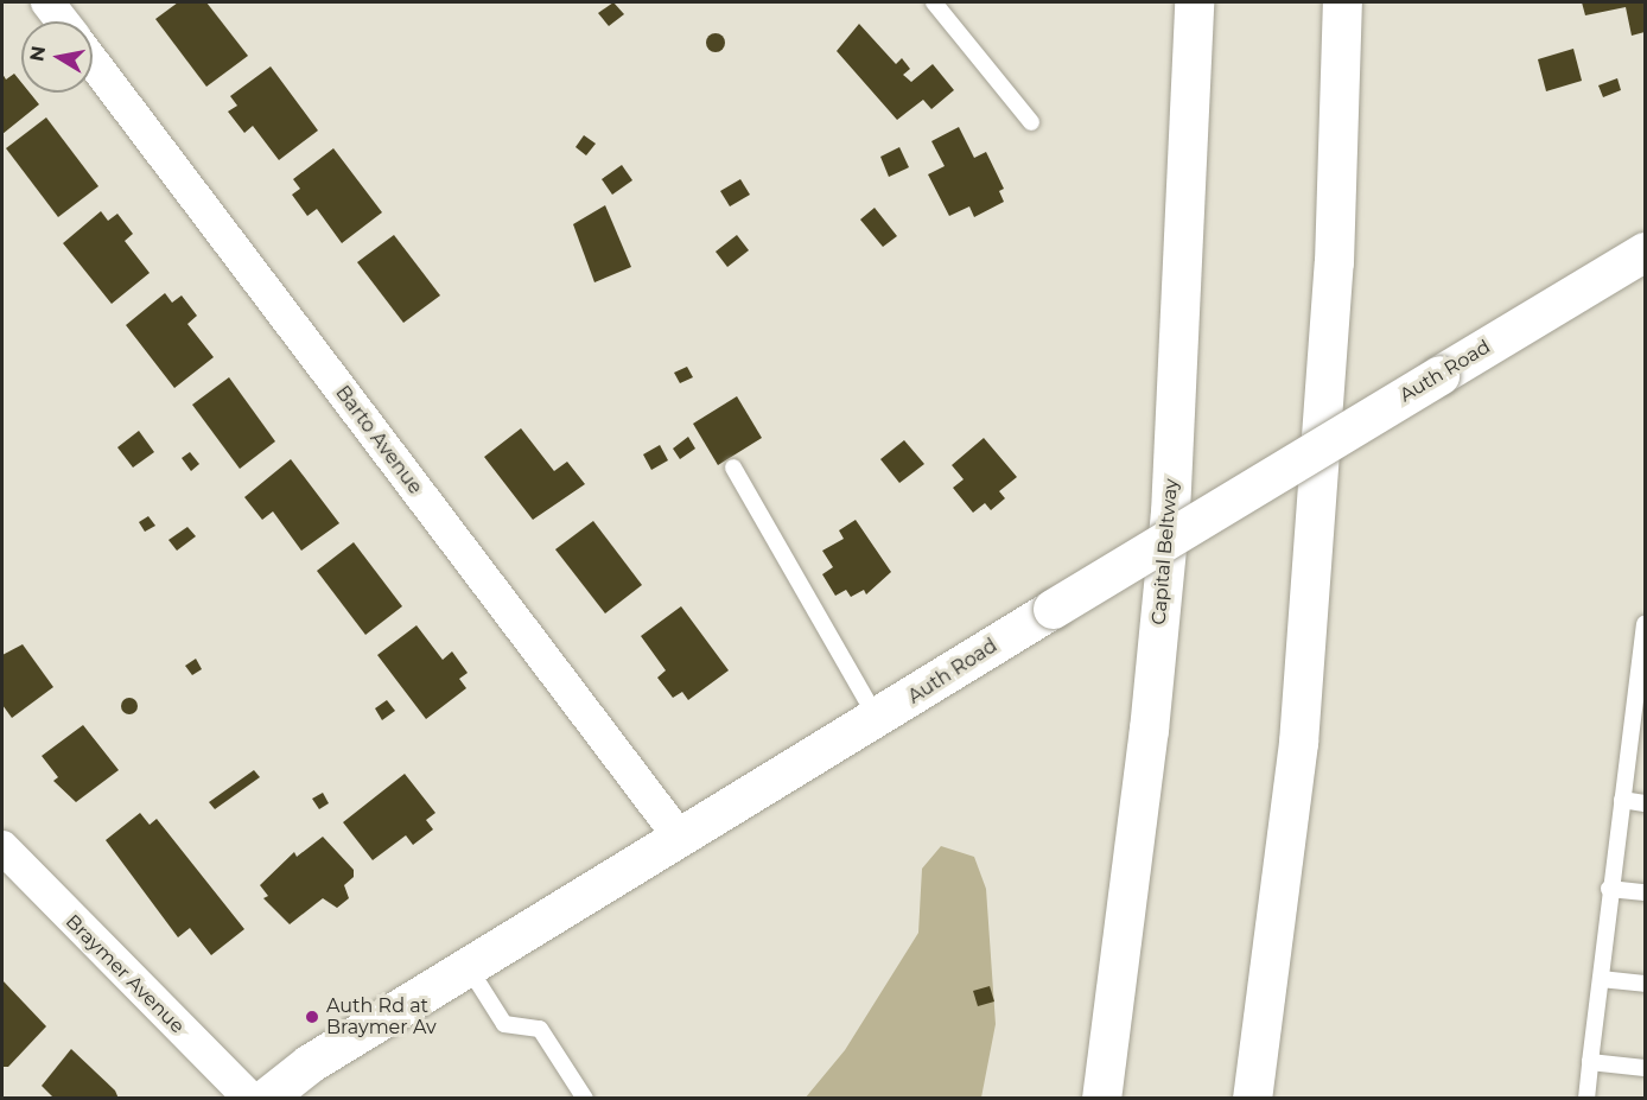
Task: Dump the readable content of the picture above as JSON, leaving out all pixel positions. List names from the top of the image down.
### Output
{
  "streets": {
    "main road": ["Auth Road", "Capital Beltway"],
    "street": ["Barto Avenue", "Braymer Avenue"]
  },
  "crossings": [
    ["Auth Road", "Barto Avenue"]
  ],
  "places": ["Auth Rd at Braymer Av"],
  "north": "left"
}
